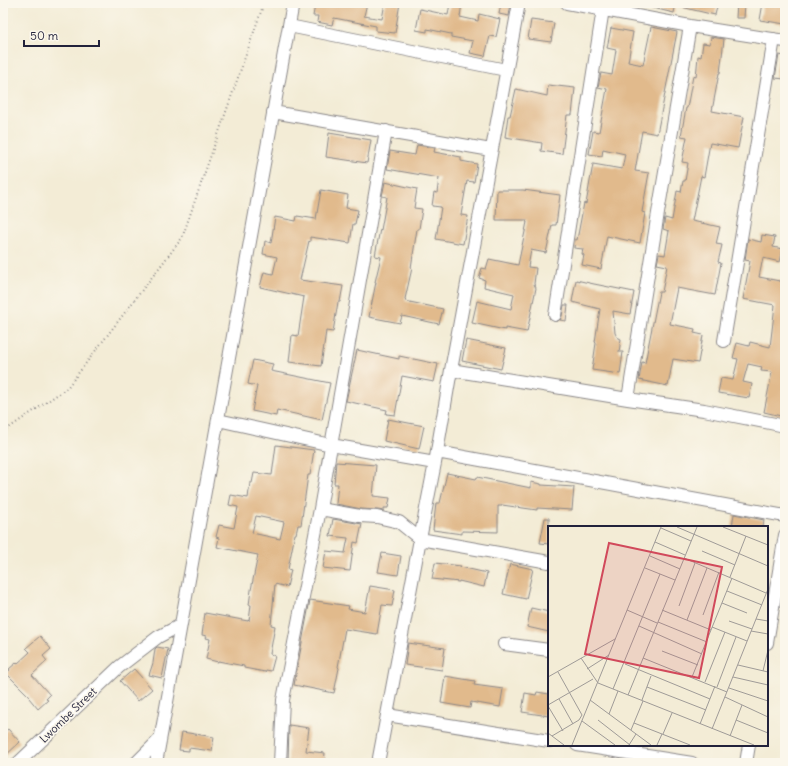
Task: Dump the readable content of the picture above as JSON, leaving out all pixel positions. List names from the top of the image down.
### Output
{
  "streets": {
    "street": ["Lwombe Street"]
  },
  "scale_bar": "50 m"
}
